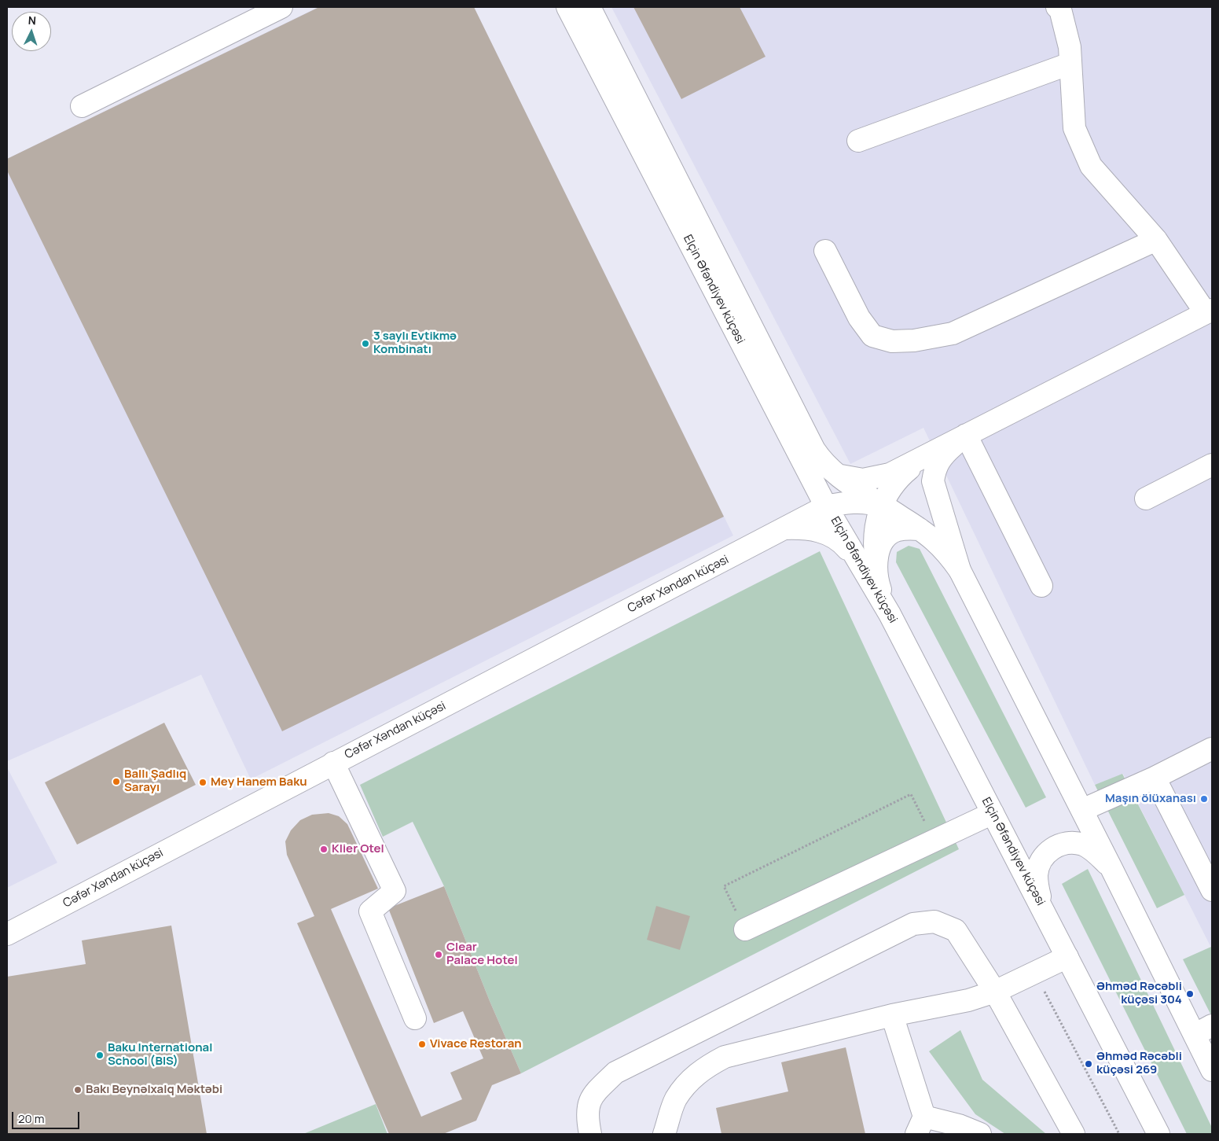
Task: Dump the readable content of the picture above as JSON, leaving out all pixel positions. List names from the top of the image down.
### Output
{
  "streets": {
    "main road": ["Elçin Əfəndiyev küçəsi", "Cəfər Xəndan küçəsi"]
  },
  "crossings": [
    ["Elçin Əfəndiyev küçəsi", "Cəfər Xəndan küçəsi"]
  ],
  "places": [
    "3 saylı Evtikmə Kombinatı",
    "Ballı Şadlıq Sarayı",
    "Mey Hanem Baku",
    "Maşın ölüxanası",
    "Klier Otel",
    "Clear Palace Hotel",
    "Əhməd Rəcəbli küçəsi 304",
    "Vivace Restoran",
    "Baku International School (BIS)",
    "Əhməd Rəcəbli küçəsi 269",
    "Bakı Beynəlxalq Məktəbi"
  ],
  "scale_bar": "20 m",
  "north": "top"
}
